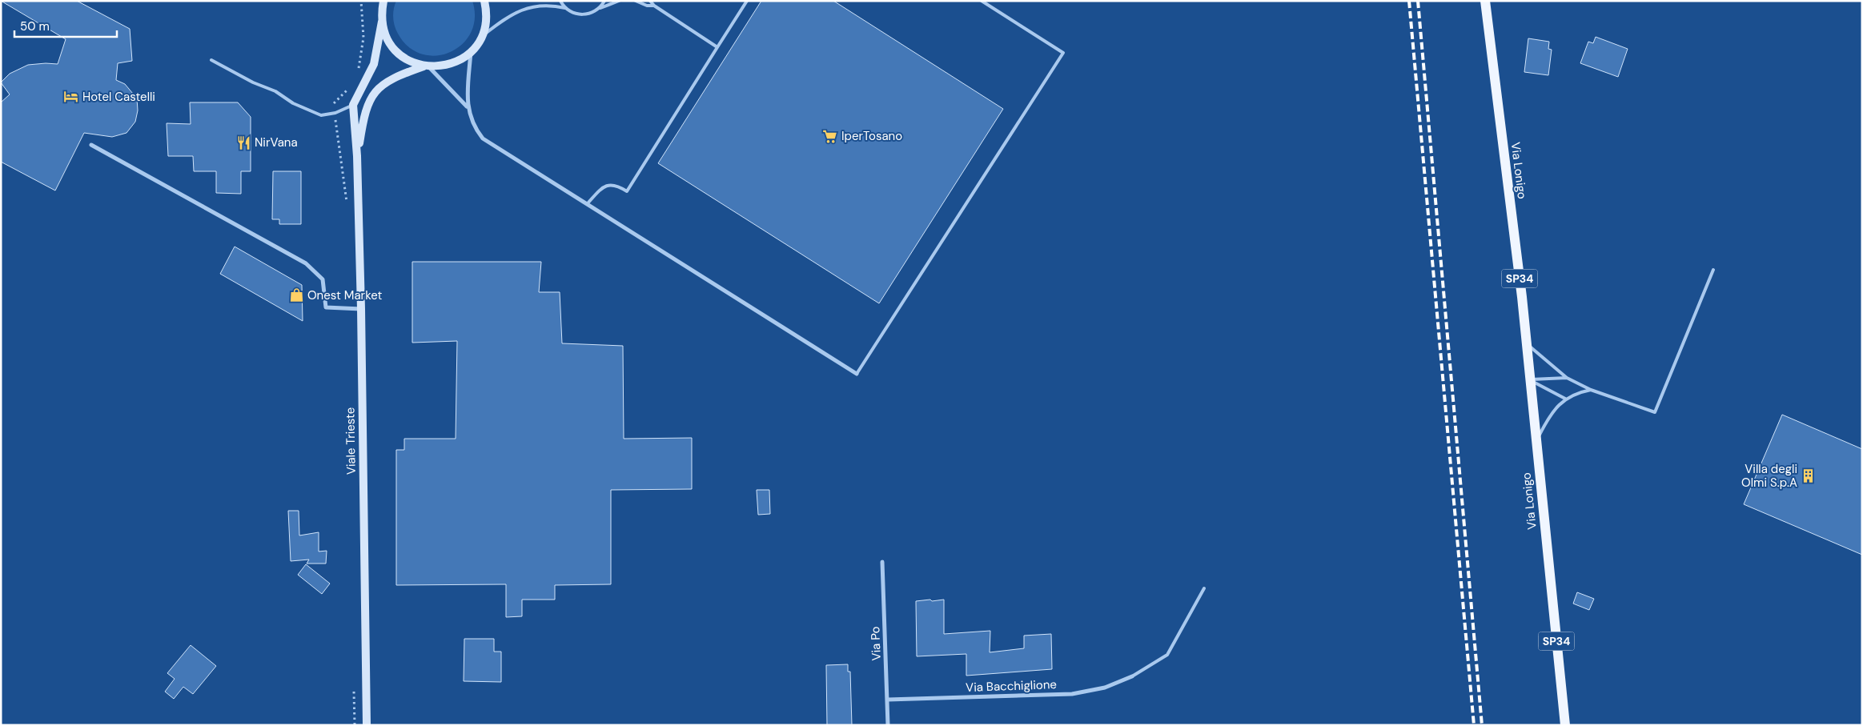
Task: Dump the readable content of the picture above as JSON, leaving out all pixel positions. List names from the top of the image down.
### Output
{
  "streets": {
    "main road": ["Via Lonigo", "SP34", "Viale Trieste"],
    "street": ["Via Po", "Via Bacchiglione"]
  },
  "crossings": [
    ["Via Po", "Via Bacchiglione"]
  ],
  "places": {
    "hotel": ["Hotel Castelli"],
    "supermarket": ["IperTosano"],
    "restaurant": ["NirVana"],
    "shop": ["Onest Market"],
    "building": ["Villa degli Olmi S.p.A"]
  },
  "scale_bar": "50 m"
}
